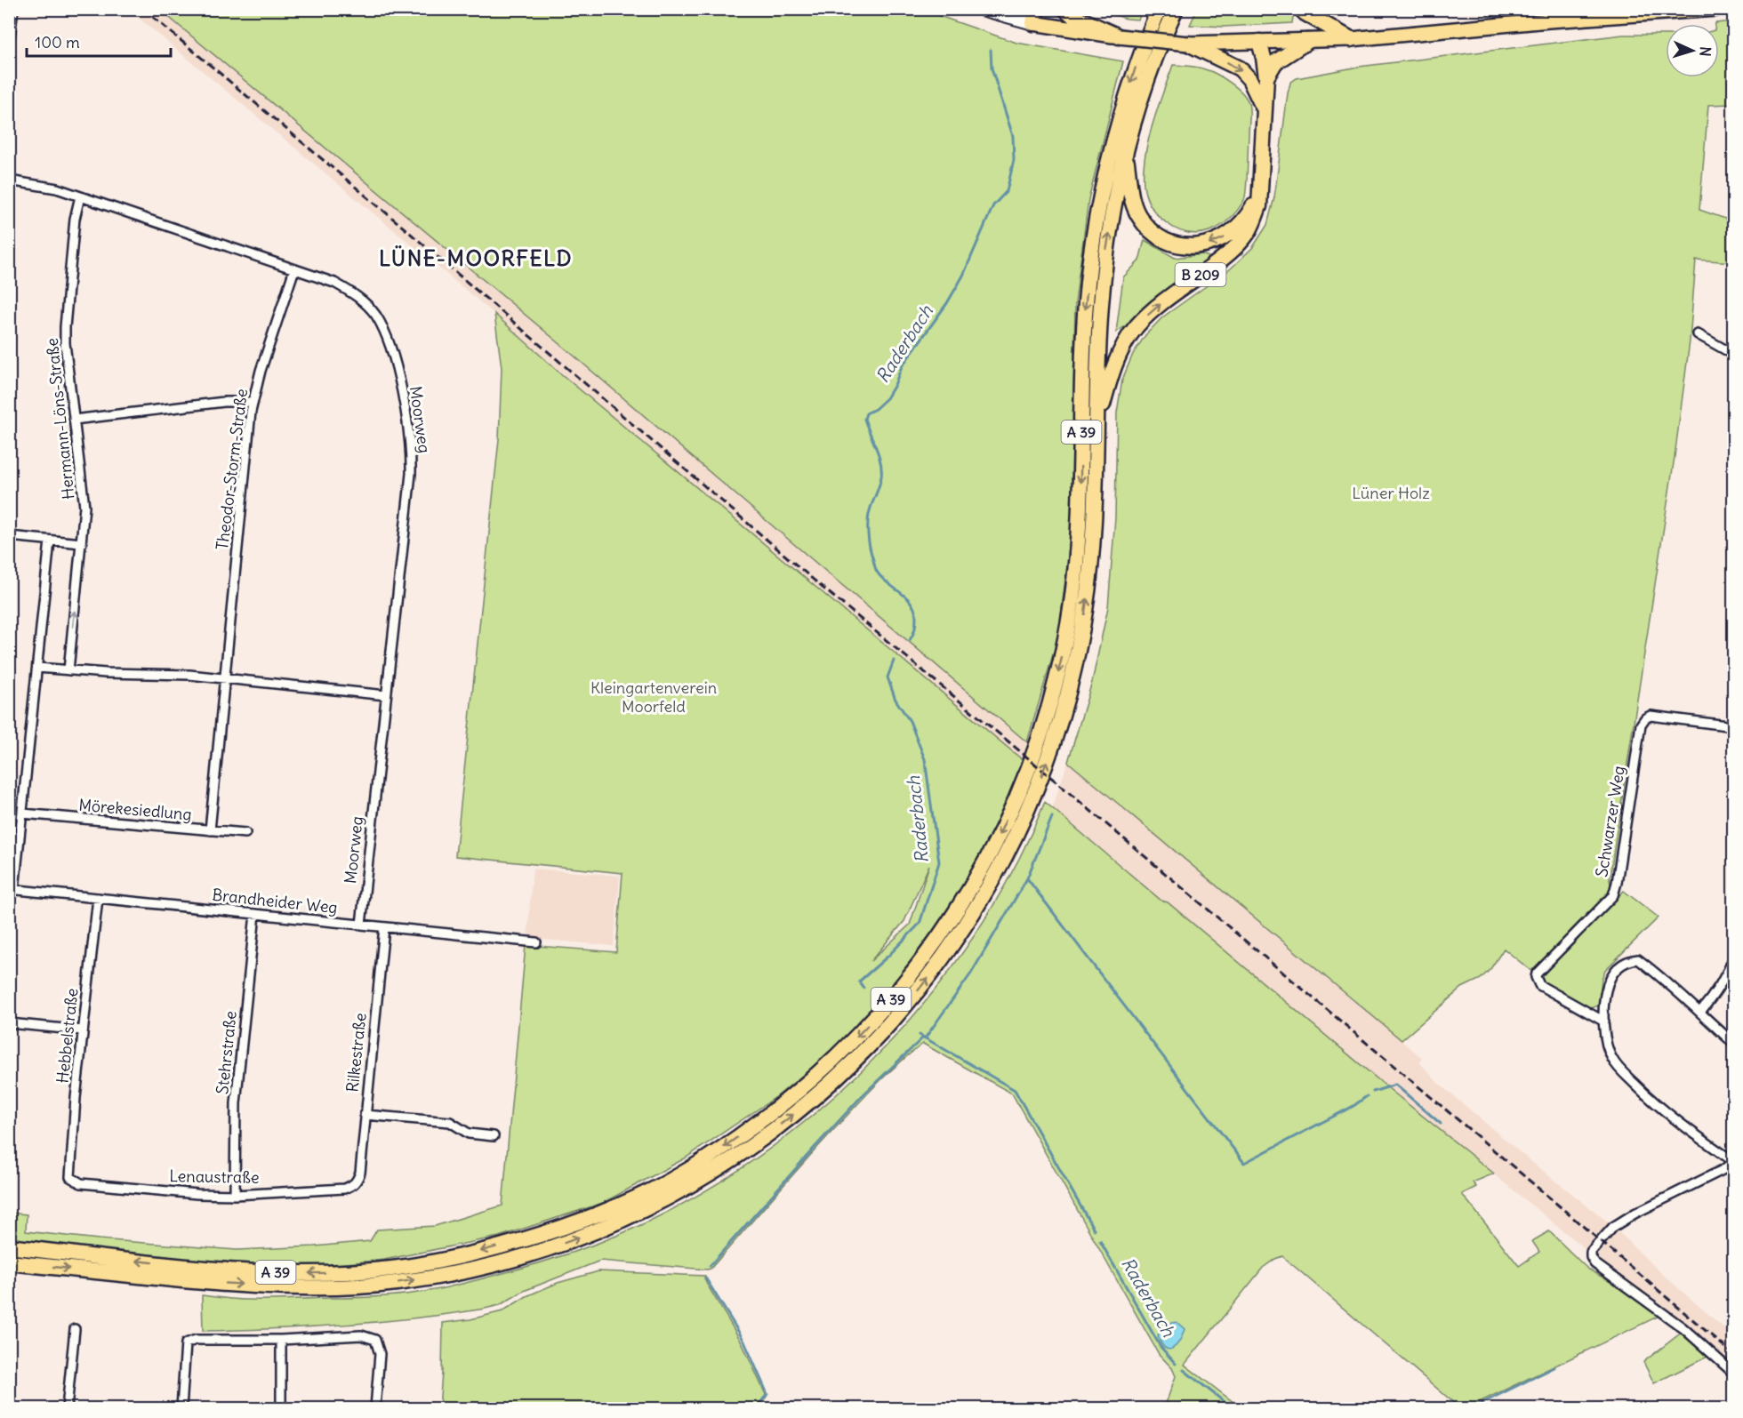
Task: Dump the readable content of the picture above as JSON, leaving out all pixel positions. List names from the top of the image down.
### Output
{
  "streets": {
    "highway": ["B 209", "A 39"],
    "street": [
      "Hermann-Löns-Straße",
      "Moorweg",
      "Theodor-Storm-Straße",
      "Mörekesiedlung",
      "Schwarzer Weg",
      "Brandheider Weg",
      "Hebbelstraße",
      "Stehrstraße",
      "Rilkestraße",
      "Lenaustraße"
    ]
  },
  "crossings": [
    ["B 209", "A 39"],
    ["Hermann-Löns-Straße", "Moorweg"],
    ["Moorweg", "Theodor-Storm-Straße"],
    ["Moorweg", "Brandheider Weg"],
    ["Theodor-Storm-Straße", "Mörekesiedlung"],
    ["Brandheider Weg", "Hebbelstraße"],
    ["Brandheider Weg", "Stehrstraße"],
    ["Brandheider Weg", "Rilkestraße"],
    ["Hebbelstraße", "Lenaustraße"],
    ["Stehrstraße", "Lenaustraße"],
    ["Rilkestraße", "Lenaustraße"]
  ],
  "districts": ["LÜNE-MOORFELD"],
  "water": ["Raderbach"],
  "parks": ["Lüner Holz", "Kleingartenverein Moorfeld"],
  "scale_bar": "100 m",
  "north": "right"
}
